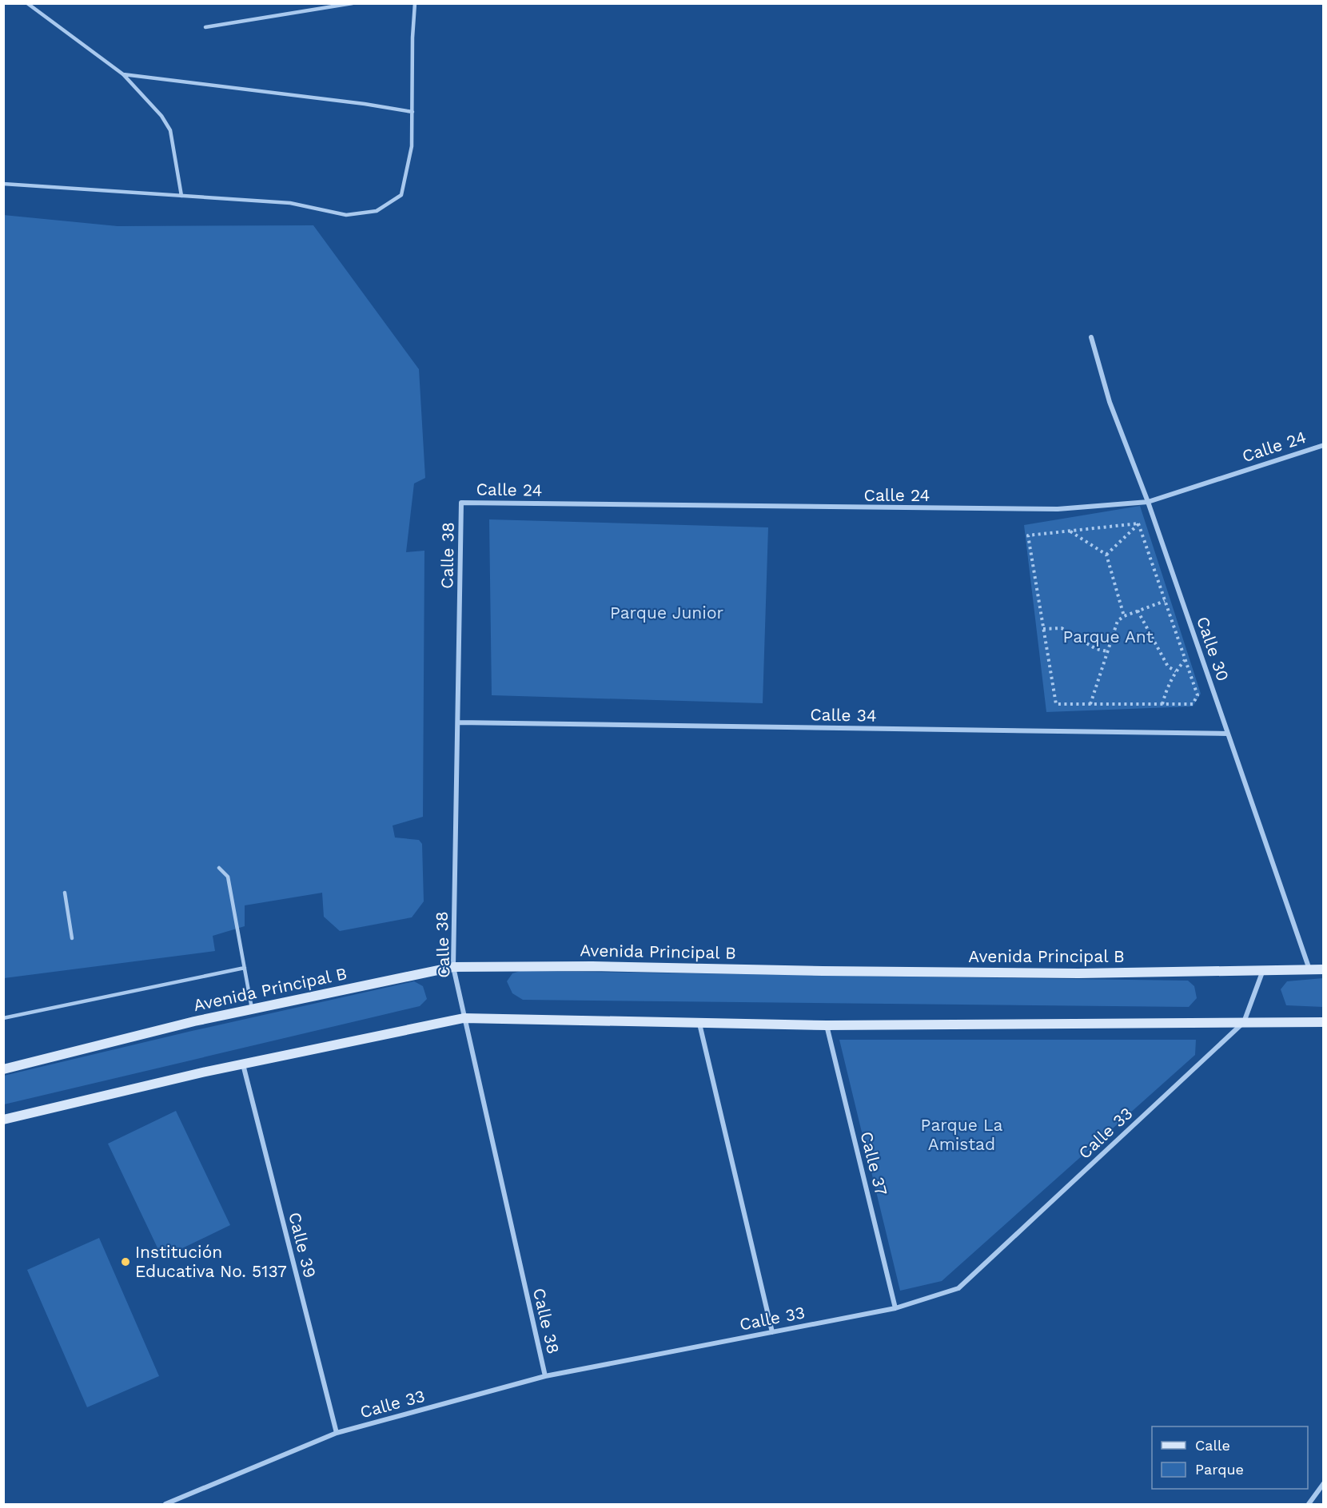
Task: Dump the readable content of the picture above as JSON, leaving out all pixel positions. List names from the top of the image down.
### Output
{
  "streets": {
    "main road": ["Avenida Principal B"],
    "street": [
      "Calle 24",
      "Calle 38",
      "Calle 30",
      "Calle 34",
      "Calle 33",
      "Calle 37",
      "Calle 39"
    ]
  },
  "crossings": [
    ["Calle 24", "Calle 38"],
    ["Calle 24", "Calle 30"],
    ["Calle 38", "Calle 34"],
    ["Calle 38", "Avenida Principal B"],
    ["Calle 38", "Calle 33"],
    ["Calle 30", "Calle 34"],
    ["Calle 30", "Avenida Principal B"],
    ["Avenida Principal B", "Calle 33"],
    ["Calle 33", "Calle 37"],
    ["Calle 33", "Calle 39"]
  ],
  "parks": ["Parque Junior", "Parque Ant", "Parque La Amistad"],
  "places": ["Institución Educativa No. 5137"],
  "legend": ["Calle", "Parque"]
}
